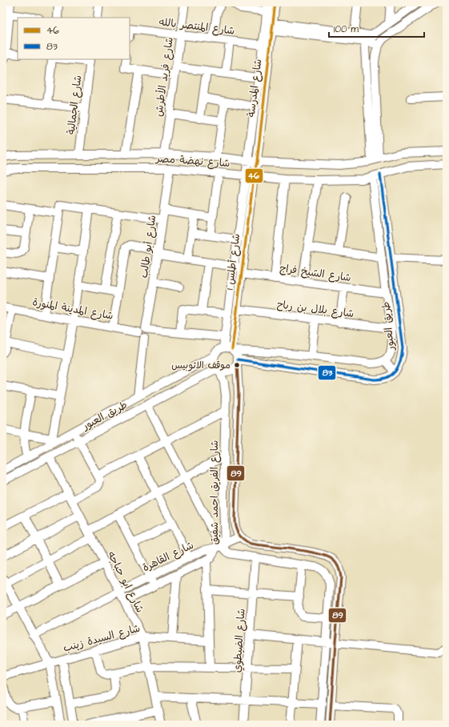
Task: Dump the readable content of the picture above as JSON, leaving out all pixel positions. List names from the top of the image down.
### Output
{
  "streets": {
    "street": [
      "شارع المنتصر بالله",
      "شارع فريد الأطرش",
      "شارع المدرسة",
      "شارع الجمالية",
      "شارع نهضة مصر",
      "شارع أبو طالب",
      "شارع أطلس 1",
      "شارع الشيخ فراج",
      "شارع المدينة المنورة",
      "شارع بلال بن رباح",
      "طريق العبور",
      "شارع الفريق احمد شفيق",
      "شارع القاهرة",
      "شارع ابو حباجه",
      "شارع السيدة زينب",
      "شارع الضيطوي"
    ]
  },
  "crossings": [
    ["شارع المنتصر بالله", "شارع فريد الأطرش"],
    ["شارع المنتصر بالله", "شارع المدرسة"],
    ["شارع فريد الأطرش", "شارع نهضة مصر"],
    ["شارع المدرسة", "شارع نهضة مصر"],
    ["شارع المدرسة", "شارع أطلس 1"],
    ["شارع الجمالية", "شارع نهضة مصر"],
    ["شارع نهضة مصر", "شارع أبو طالب"],
    ["شارع نهضة مصر", "شارع أطلس 1"],
    ["شارع نهضة مصر", "طريق العبور"],
    ["شارع أبو طالب", "شارع الشيخ فراج"],
    ["شارع أبو طالب", "شارع المدينة المنورة"],
    ["شارع أبو طالب", "طريق العبور"],
    ["شارع أطلس 1", "شارع الشيخ فراج"],
    ["شارع أطلس 1", "شارع المدينة المنورة"],
    ["شارع أطلس 1", "شارع بلال بن رباح"],
    ["شارع أطلس 1", "طريق العبور"],
    ["شارع أطلس 1", "شارع الفريق احمد شفيق"],
    ["شارع الشيخ فراج", "شارع المدينة المنورة"],
    ["شارع الشيخ فراج", "طريق العبور"],
    ["شارع بلال بن رباح", "طريق العبور"],
    ["طريق العبور", "شارع الفريق احمد شفيق"],
    ["طريق العبور", "شارع ابو حباجه"],
    ["شارع الفريق احمد شفيق", "شارع القاهرة"],
    ["شارع الفريق احمد شفيق", "شارع الضيطوي"],
    ["شارع القاهرة", "شارع ابو حباجه"],
    ["شارع ابو حباجه", "شارع السيدة زينب"]
  ],
  "places": ["موقف الاتوبيس"],
  "lines": ["transit line 46", "transit line 83", "transit line 89"],
  "legend": ["46", "83"],
  "scale_bar": "100 m"
}
